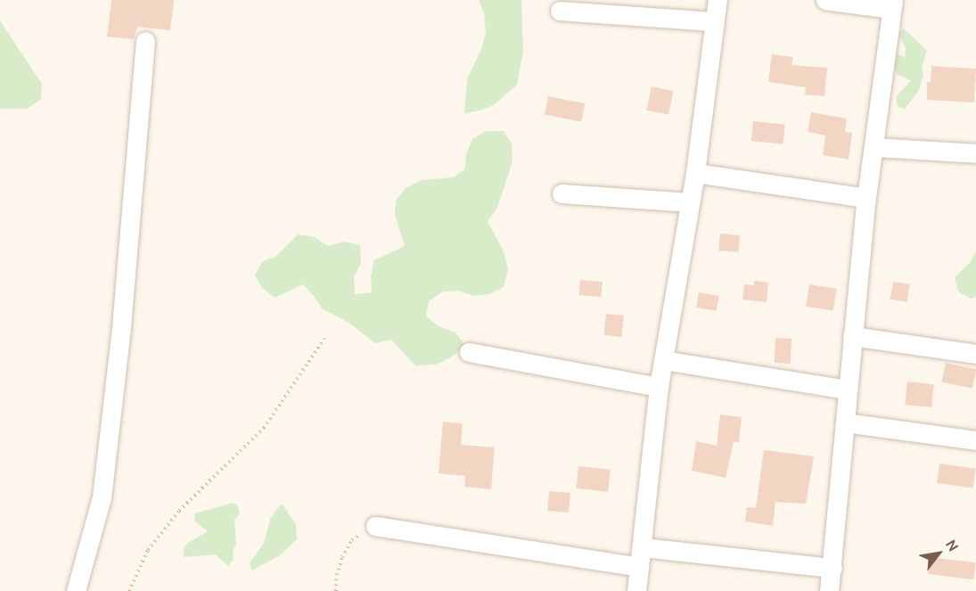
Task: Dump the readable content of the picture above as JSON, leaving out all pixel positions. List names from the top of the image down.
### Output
{
  "north": "top right"
}
